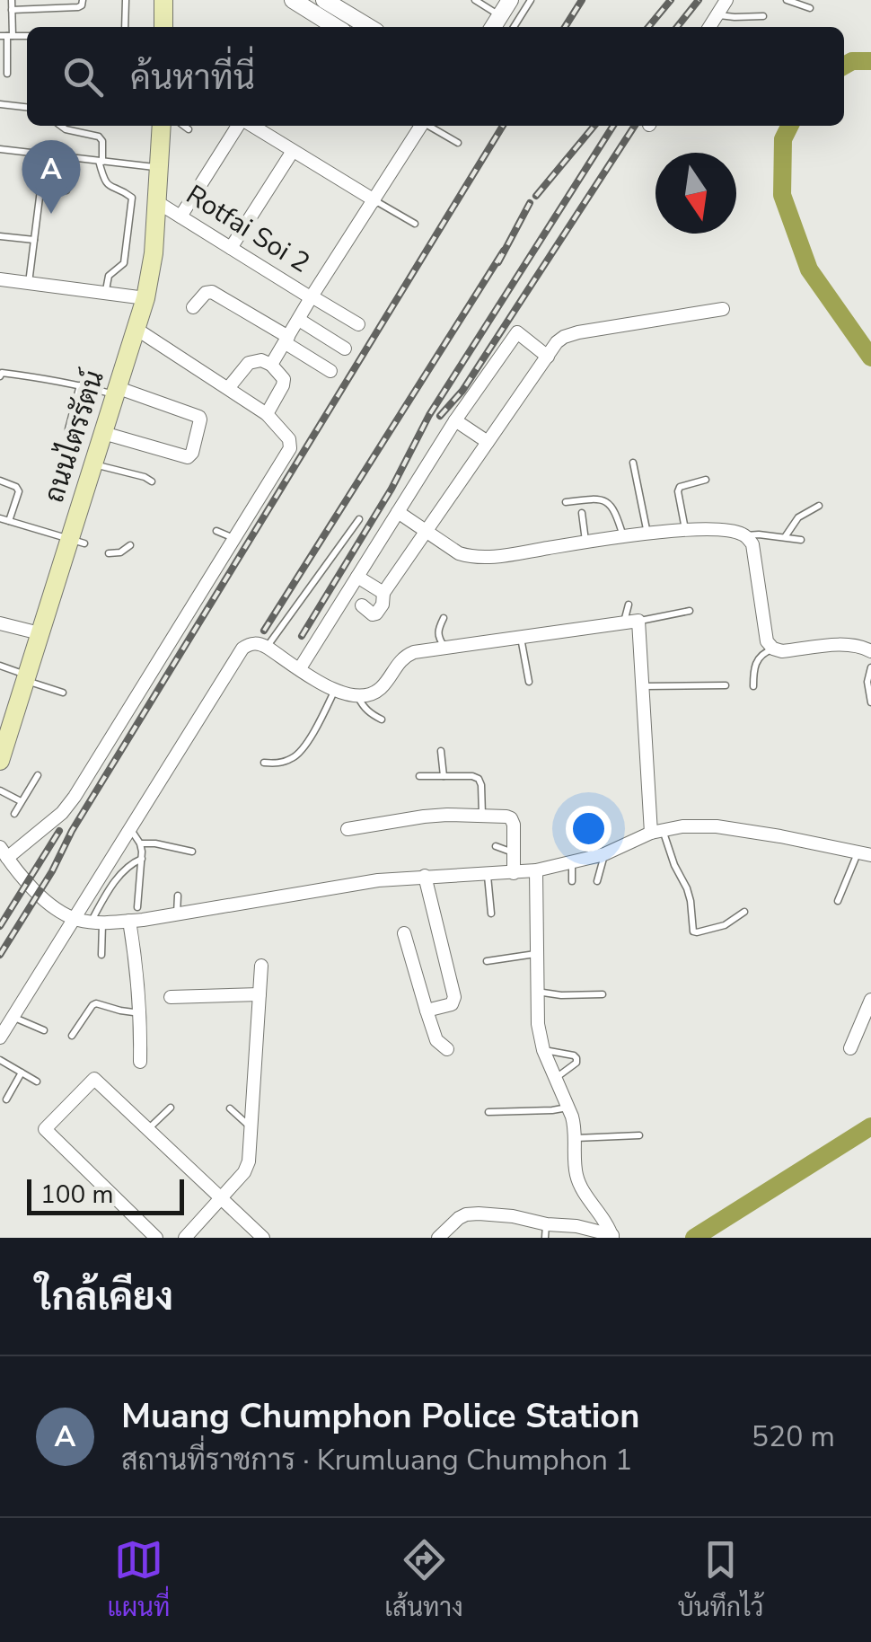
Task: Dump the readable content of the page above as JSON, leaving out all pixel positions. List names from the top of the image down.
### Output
{
  "streets": {
    "main road": ["ถนนไตรรัตน์"],
    "street": ["Rotfai Soi 2"]
  },
  "crossings": [
    ["Rotfai Soi 2", "ถนนไตรรัตน์"]
  ],
  "scale_bar": "100 m",
  "north": "bottom",
  "page": {
    "search": "ค้นหาที่นี่",
    "pins": "A",
    "scale": "100 m",
    "heading": "ใกล้เคียง",
    "list": [
      {
        "mark": "A",
        "name": "Muang Chumphon Police Station",
        "note": "สถานที่ราชการ · Krumluang Chumphon 1",
        "value": "520 m"
      }
    ],
    "nav": ["แผนที่", "เส้นทาง", "บันทึกไว้"]
  }
}
